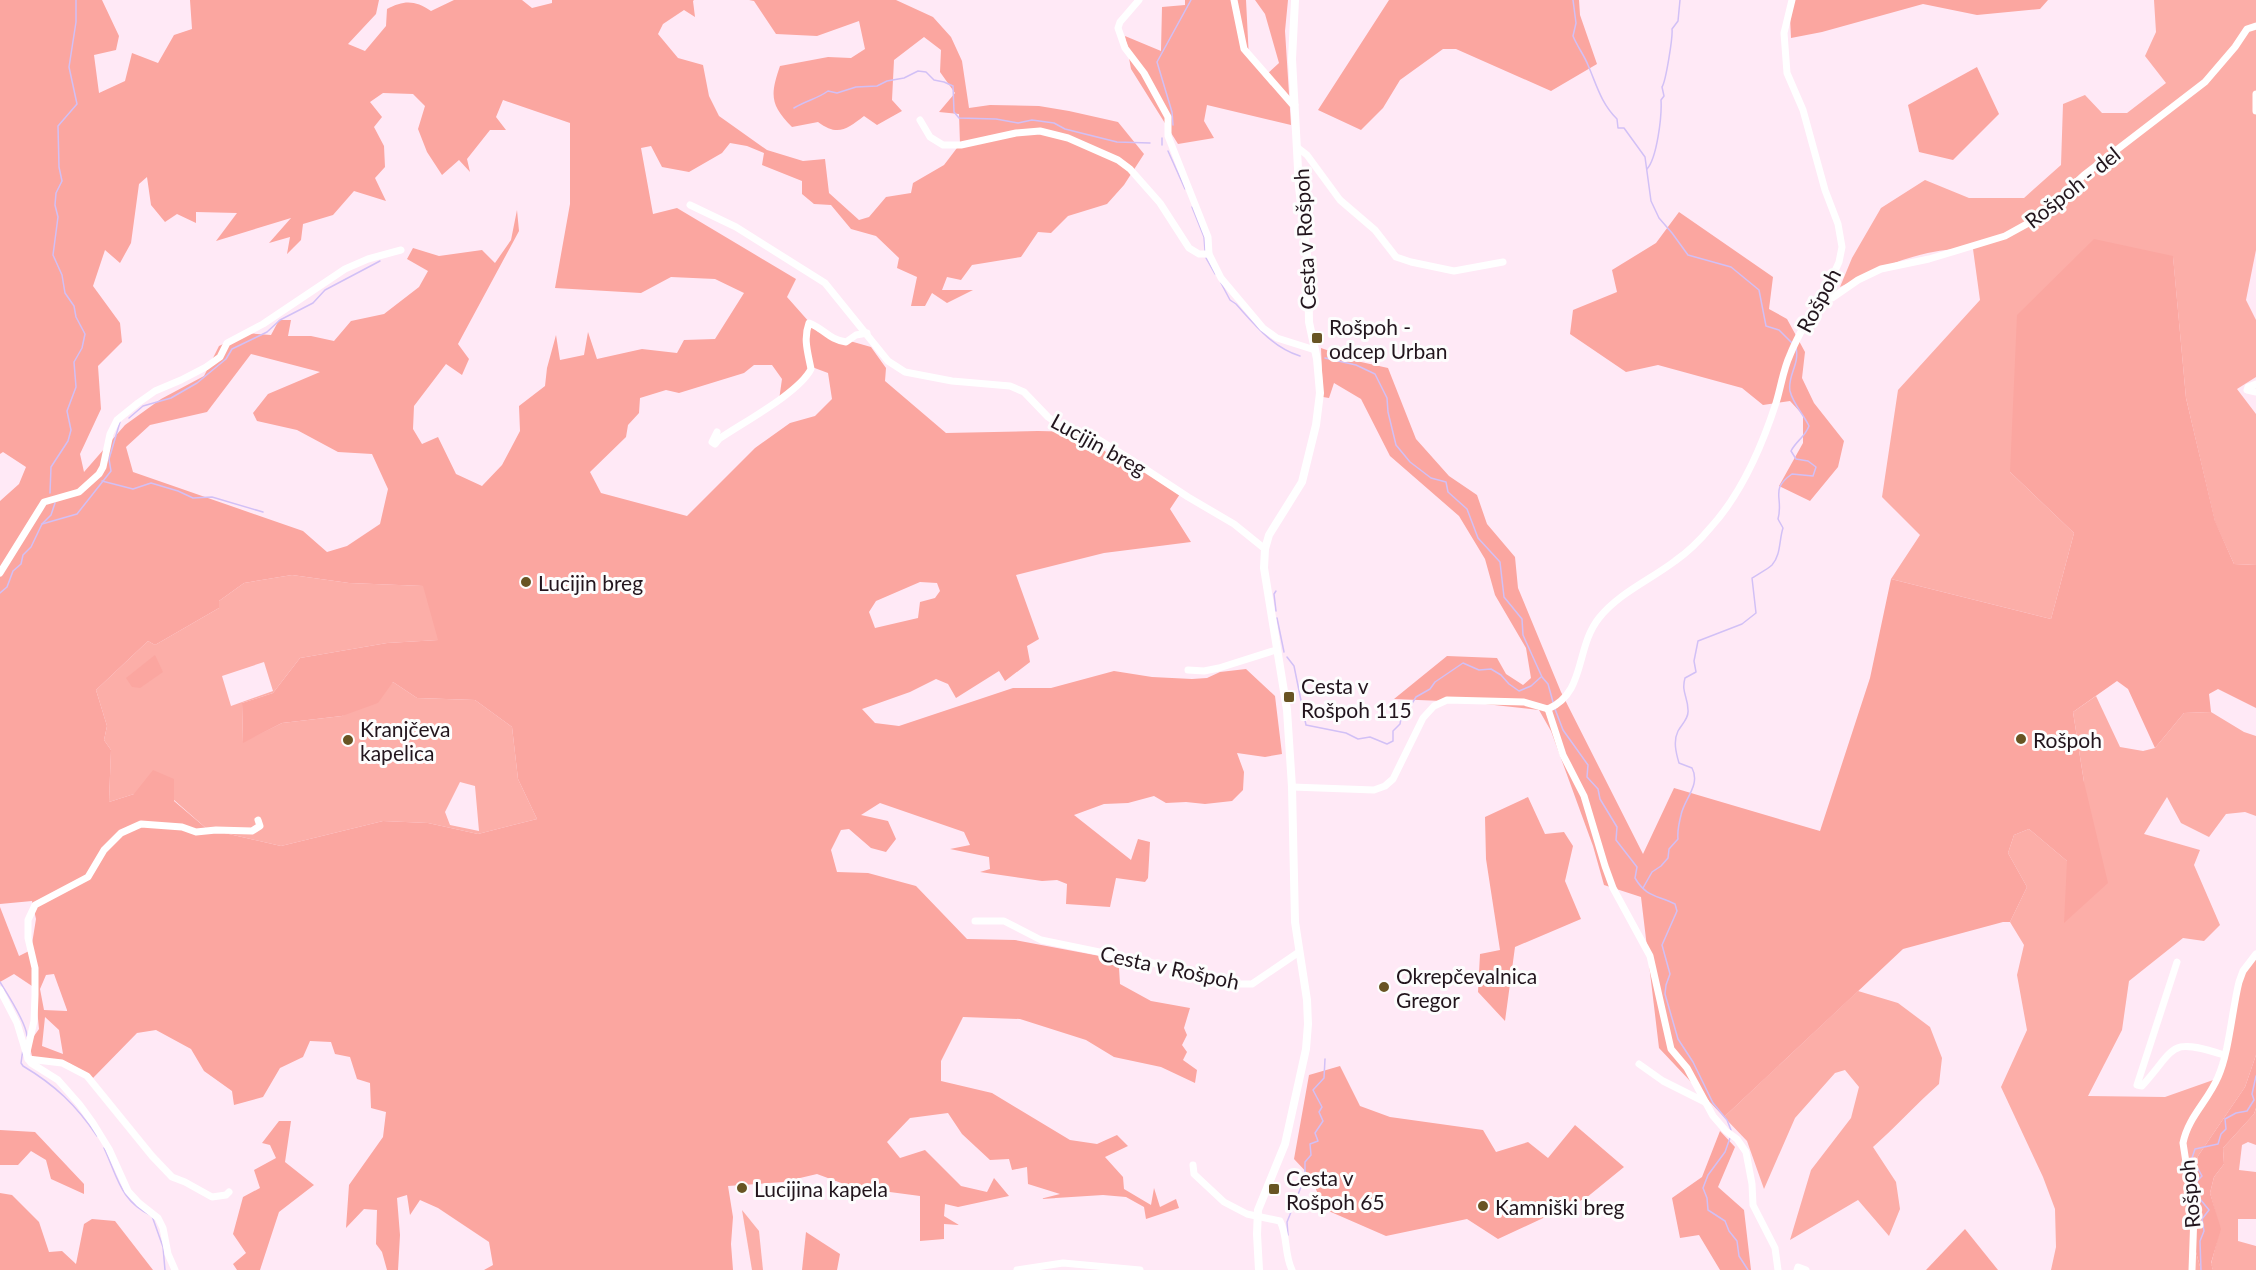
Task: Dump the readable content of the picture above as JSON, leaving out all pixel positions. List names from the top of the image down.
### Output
{
  "streets": {
    "street": [
      "Rošpoh - del",
      "Cesta v Rošpoh",
      "Rošpoh",
      "Lucijin breg"
    ]
  },
  "crossings": [
    ["Rošpoh - del", "Rošpoh"],
    ["Cesta v Rošpoh", "Lucijin breg"]
  ],
  "places": {
    "transit": ["Rošpoh - odcep Urban", "Cesta v Rošpoh 115", "Cesta v Rošpoh 65"],
    "other": [
      "Lucijin breg",
      "Rošpoh",
      "Kranjčeva kapelica",
      "Okrepčevalnica Gregor",
      "Lucijina kapela",
      "Kamniški breg"
    ]
  }
}
